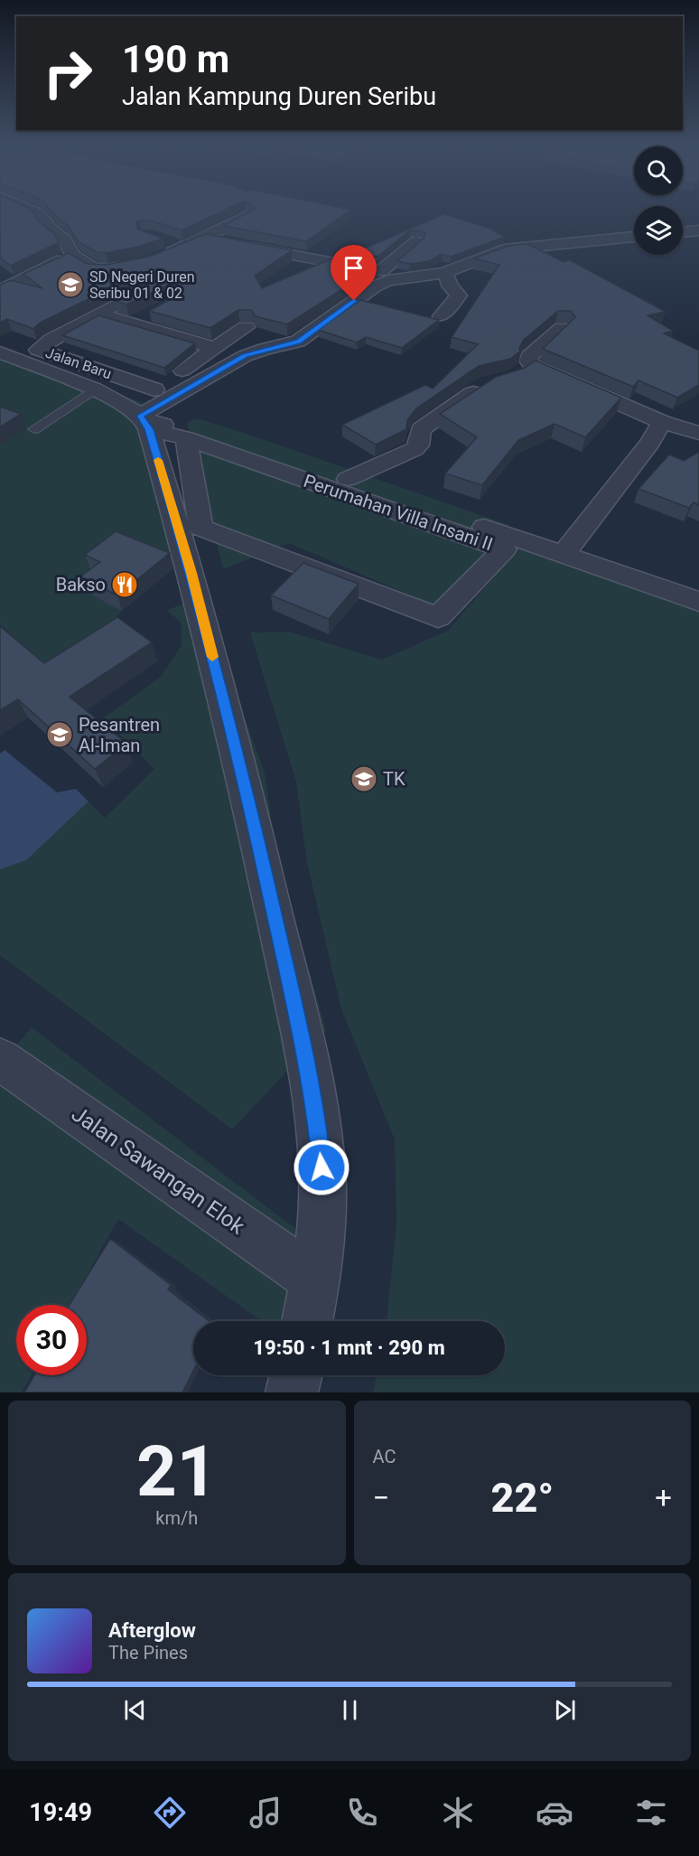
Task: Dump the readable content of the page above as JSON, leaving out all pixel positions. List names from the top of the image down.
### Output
{
  "streets": {
    "street": ["Jalan Baru", "Perumahan Villa Insani II", "Jalan Sawangan Elok"]
  },
  "crossings": [
    ["Jalan Baru", "Perumahan Villa Insani II"]
  ],
  "places": {
    "school or university": ["SD Negeri Duren Seribu 01 & 02", "Pesantren Al-Iman", "TK"],
    "restaurant": ["Bakso"]
  },
  "page": {
    "turn": ["190 m", "Jalan Kampung Duren Seribu"],
    "limit": "30",
    "trip": "19:50 · 1 mnt · 290 m",
    "tile": [
      ["21", "km/h"],
      "AC"
    ],
    "heat": ["−", "22°", "+"],
    "song": ["Afterglow", "The Pines"],
    "tabs": "19:49"
  }
}
